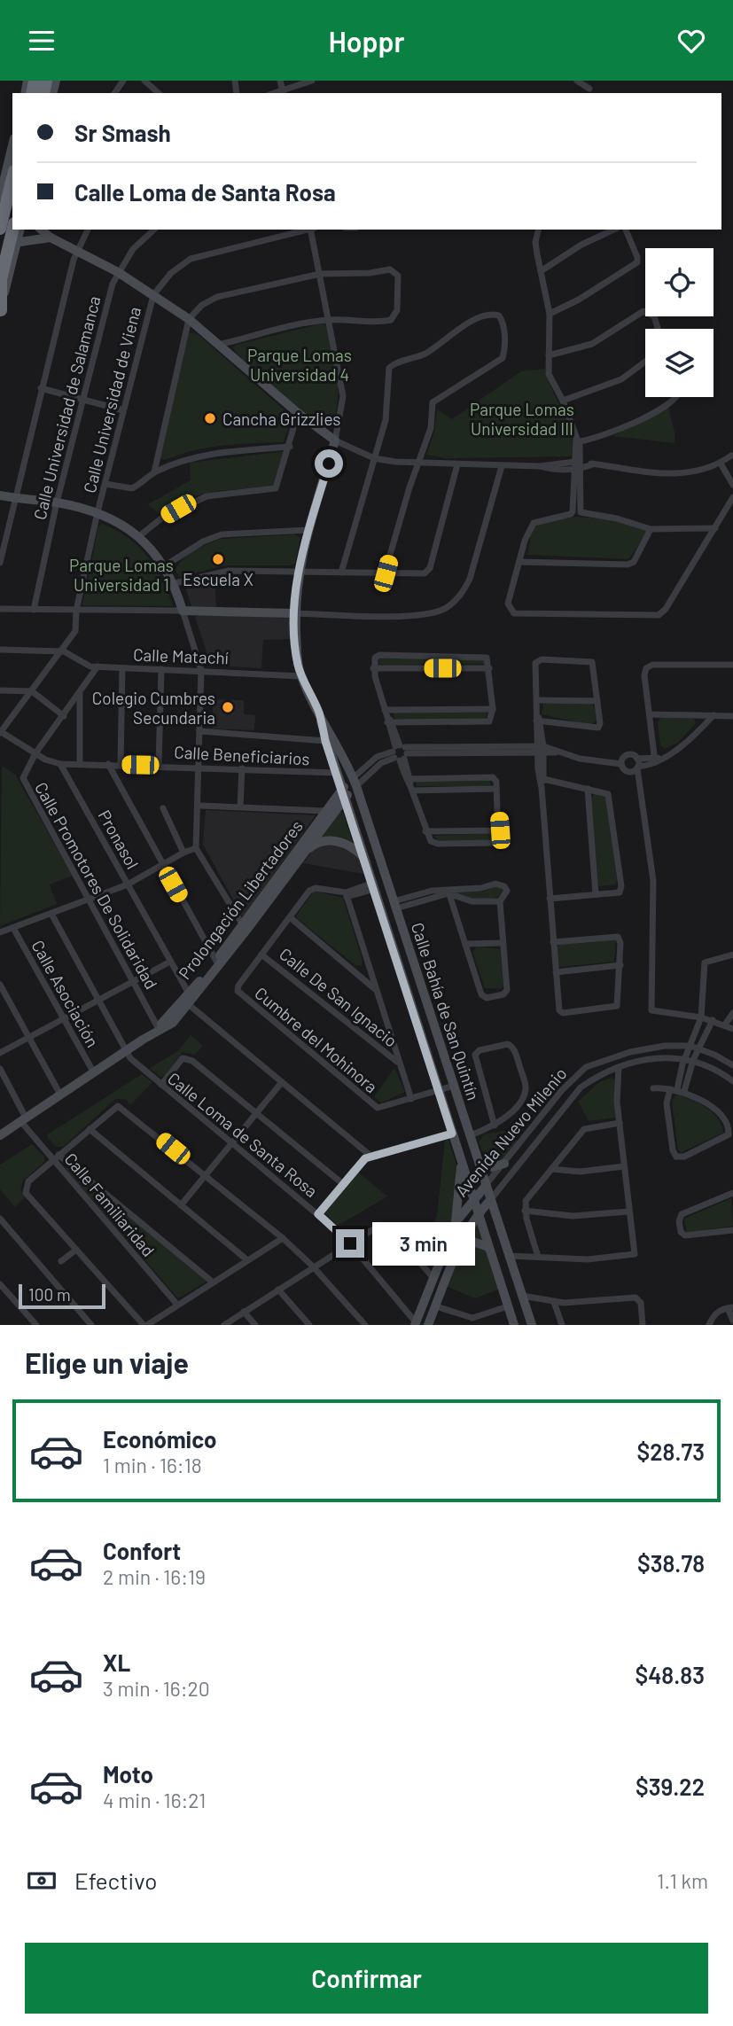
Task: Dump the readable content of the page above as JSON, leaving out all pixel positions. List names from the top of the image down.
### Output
{
  "streets": {
    "street": [
      "Calle Universidad de Viena",
      "Calle Universidad de Salamanca",
      "Calle Matachí",
      "Calle Beneficiarios",
      "Pronasol",
      "Calle Promotores De Solidaridad",
      "Prolongación Libertadores",
      "Calle Asociación",
      "Calle De San Ignacio",
      "Calle Bahía de San Quintín",
      "Cumbre del Mohinora",
      "Avenida Nuevo Milenio",
      "Calle Loma de Santa Rosa",
      "Calle Familiaridad"
    ]
  },
  "crossings": [
    ["Calle Universidad de Viena", "Calle Matachí"],
    ["Calle Universidad de Viena", "Calle Beneficiarios"],
    ["Calle Matachí", "Calle Bahía de San Quintín"],
    ["Calle Beneficiarios", "Pronasol"],
    ["Calle Beneficiarios", "Calle Promotores De Solidaridad"],
    ["Calle Beneficiarios", "Calle Bahía de San Quintín"],
    ["Pronasol", "Prolongación Libertadores"],
    ["Calle Promotores De Solidaridad", "Prolongación Libertadores"],
    ["Prolongación Libertadores", "Calle Asociación"],
    ["Prolongación Libertadores", "Calle Bahía de San Quintín"],
    ["Prolongación Libertadores", "Calle Loma de Santa Rosa"],
    ["Prolongación Libertadores", "Calle Familiaridad"],
    ["Calle De San Ignacio", "Cumbre del Mohinora"],
    ["Calle Bahía de San Quintín", "Cumbre del Mohinora"],
    ["Calle Bahía de San Quintín", "Avenida Nuevo Milenio"],
    ["Avenida Nuevo Milenio", "Calle Loma de Santa Rosa"]
  ],
  "parks": ["Parque Lomas Universidad 4", "Parque Lomas Universidad III", "Parque Lomas Universidad 1"],
  "places": ["Cancha Grizzlies", "Escuela X", "Colegio Cumbres Secundaria"],
  "scale_bar": "100 m",
  "page": {
    "header": "Hoppr",
    "banner": ["Sr Smash", "Calle Loma de Santa Rosa"],
    "bubble": "3 min",
    "scale": "100 m",
    "heading": "Elige un viaje",
    "list": [
      {
        "name": "Económico",
        "note": "1 min · 16:18",
        "value": "$28.73"
      },
      {
        "name": "Confort",
        "note": "2 min · 16:19",
        "value": "$38.78"
      },
      {
        "name": "XL",
        "note": "3 min · 16:20",
        "value": "$48.83"
      },
      {
        "name": "Moto",
        "note": "4 min · 16:21",
        "value": "$39.22"
      }
    ],
    "pay": ["Efectivo", "1.1 km"],
    "buttons": "Confirmar"
  }
}
